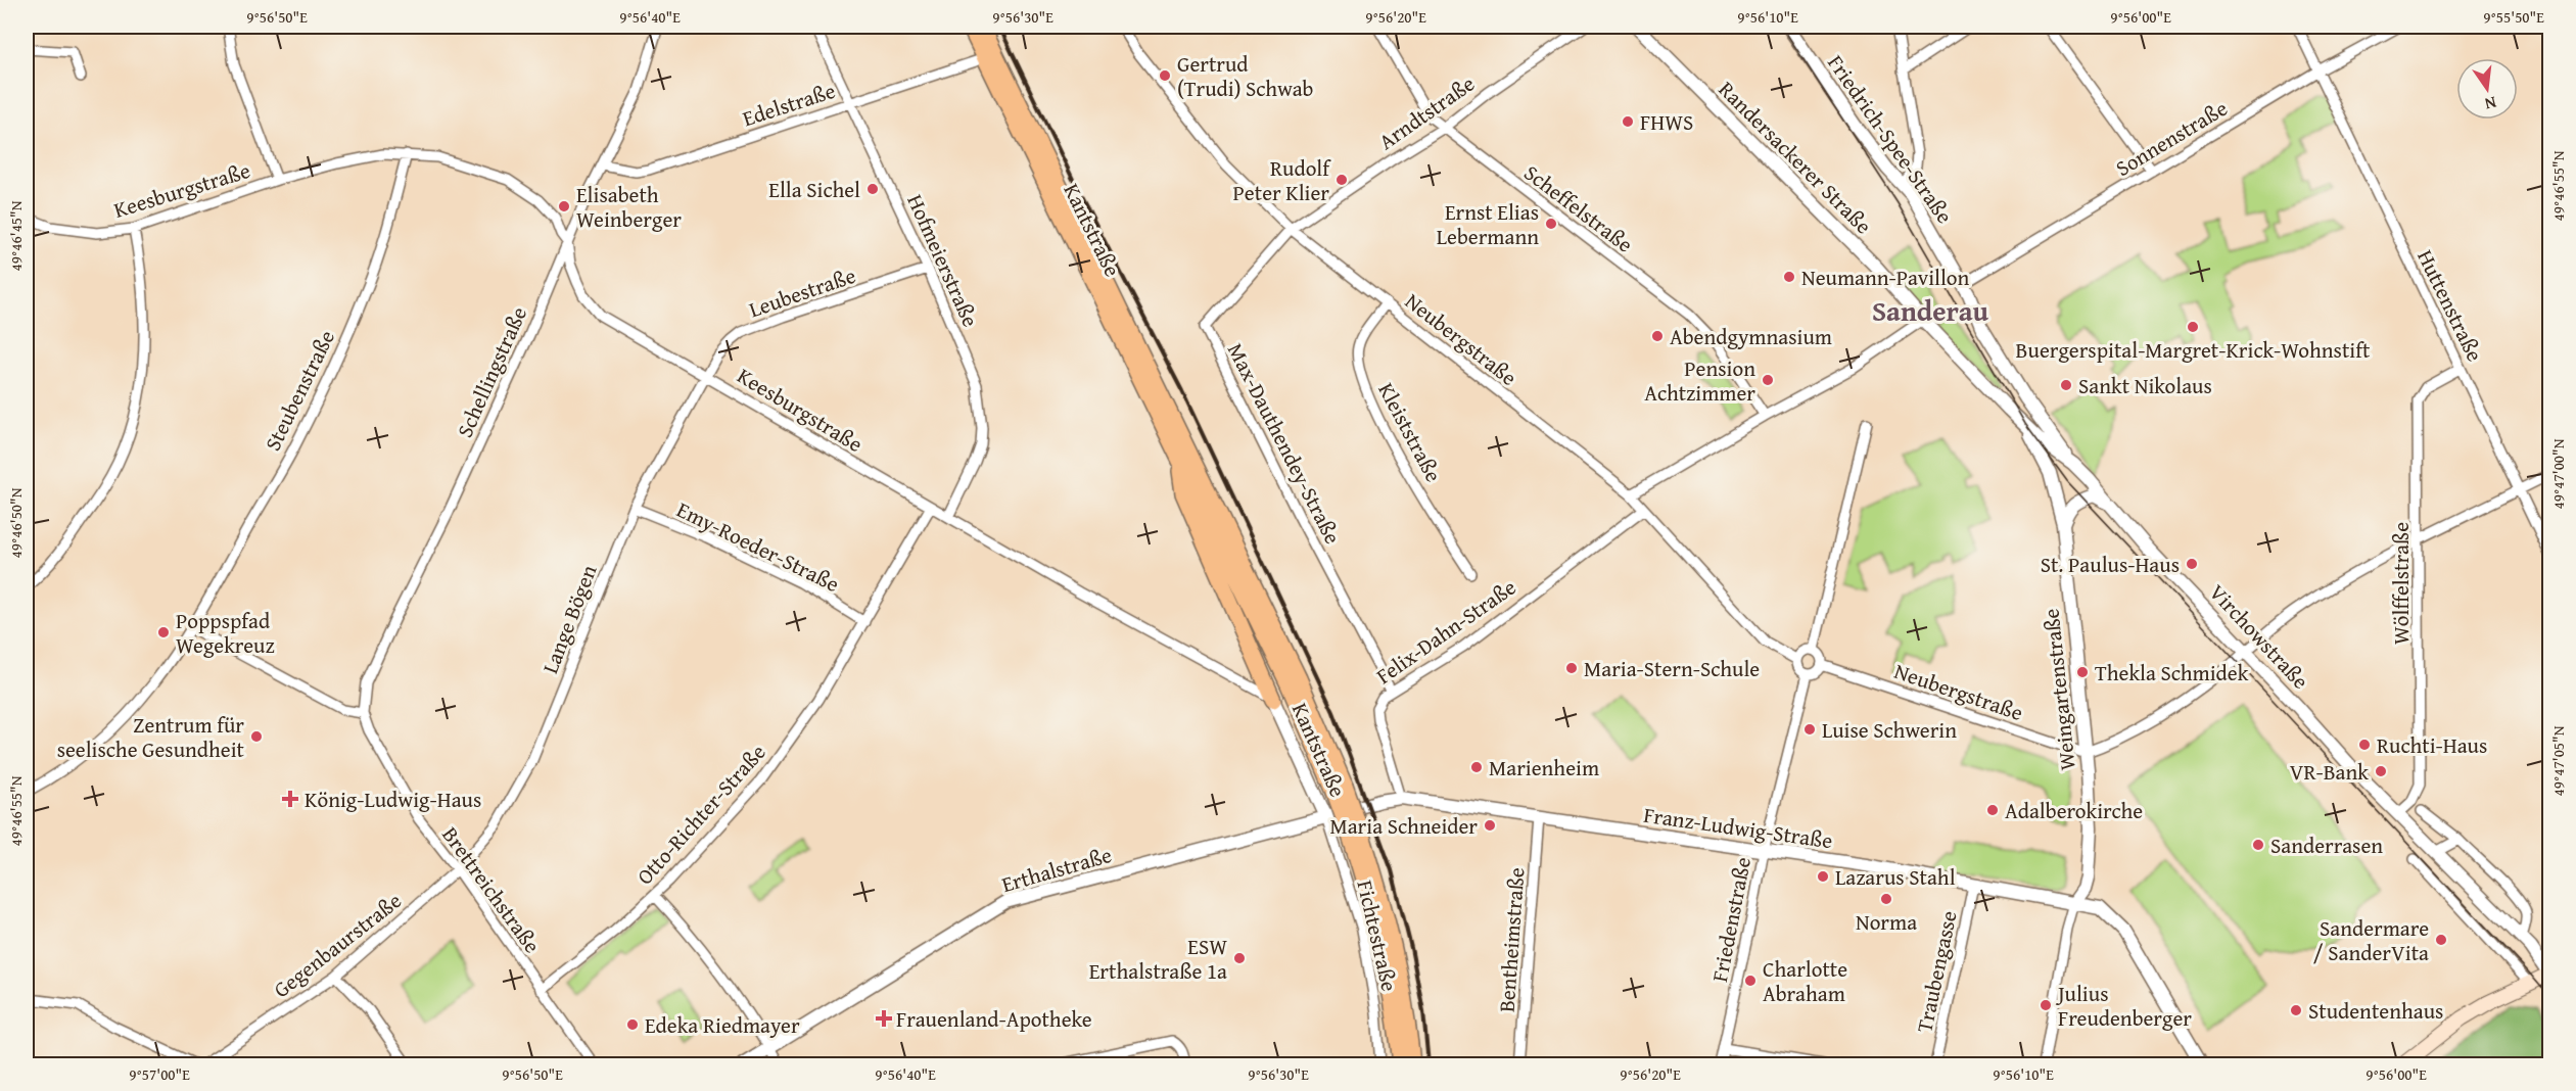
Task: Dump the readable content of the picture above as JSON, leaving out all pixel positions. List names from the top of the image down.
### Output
{
  "streets": {
    "main road": ["Kantstraße"],
    "street": [
      "Edelstraße",
      "Arndtstraße",
      "Sonnenstraße",
      "Friedrich-Spee-Straße",
      "Randersackerer Straße",
      "Keesburgstraße",
      "Scheffelstraße",
      "Hofmeierstraße",
      "Leubestraße",
      "Huttenstraße",
      "Neubergstraße",
      "Schellingstraße",
      "Steubenstraße",
      "Kleiststraße",
      "Max-Dauthendey-Straße",
      "Emy-Roeder-Straße",
      "Wölffelstraße",
      "Lange Bögen",
      "Felix-Dahn-Straße",
      "Virchowstraße",
      "Weingartenstraße",
      "Otto-Richter-Straße",
      "Franz-Ludwig-Straße",
      "Erthalstraße",
      "Brettreichstraße",
      "Friedenstraße",
      "Fichtestraße",
      "Bentheimstraße",
      "Gegenbaurstraße",
      "Traubengasse"
    ]
  },
  "crossings": [
    ["Edelstraße", "Kantstraße"],
    ["Edelstraße", "Hofmeierstraße"],
    ["Edelstraße", "Schellingstraße"],
    ["Arndtstraße", "Scheffelstraße"],
    ["Arndtstraße", "Neubergstraße"],
    ["Arndtstraße", "Max-Dauthendey-Straße"],
    ["Sonnenstraße", "Friedrich-Spee-Straße"],
    ["Sonnenstraße", "Huttenstraße"],
    ["Friedrich-Spee-Straße", "Virchowstraße"],
    ["Randersackerer Straße", "Virchowstraße"],
    ["Keesburgstraße", "Kantstraße"],
    ["Keesburgstraße", "Hofmeierstraße"],
    ["Keesburgstraße", "Leubestraße"],
    ["Keesburgstraße", "Schellingstraße"],
    ["Keesburgstraße", "Steubenstraße"],
    ["Keesburgstraße", "Lange Bögen"],
    ["Keesburgstraße", "Otto-Richter-Straße"],
    ["Kantstraße", "Erthalstraße"],
    ["Kantstraße", "Fichtestraße"],
    ["Hofmeierstraße", "Leubestraße"],
    ["Leubestraße", "Lange Bögen"],
    ["Huttenstraße", "Wölffelstraße"],
    ["Neubergstraße", "Kleiststraße"],
    ["Neubergstraße", "Max-Dauthendey-Straße"],
    ["Neubergstraße", "Felix-Dahn-Straße"],
    ["Neubergstraße", "Weingartenstraße"],
    ["Neubergstraße", "Friedenstraße"],
    ["Schellingstraße", "Brettreichstraße"],
    ["Max-Dauthendey-Straße", "Felix-Dahn-Straße"],
    ["Emy-Roeder-Straße", "Lange Bögen"],
    ["Emy-Roeder-Straße", "Otto-Richter-Straße"],
    ["Wölffelstraße", "Virchowstraße"],
    ["Lange Bögen", "Brettreichstraße"],
    ["Lange Bögen", "Gegenbaurstraße"],
    ["Felix-Dahn-Straße", "Franz-Ludwig-Straße"],
    ["Virchowstraße", "Weingartenstraße"],
    ["Weingartenstraße", "Franz-Ludwig-Straße"],
    ["Otto-Richter-Straße", "Brettreichstraße"],
    ["Franz-Ludwig-Straße", "Erthalstraße"],
    ["Franz-Ludwig-Straße", "Friedenstraße"],
    ["Franz-Ludwig-Straße", "Bentheimstraße"],
    ["Franz-Ludwig-Straße", "Traubengasse"],
    ["Erthalstraße", "Fichtestraße"],
    ["Brettreichstraße", "Gegenbaurstraße"]
  ],
  "districts": ["Sanderau"],
  "places": {
    "other": [
      "Gertrud (Trudi) Schwab",
      "FHWS",
      "Rudolf Peter Klier",
      "Ella Sichel",
      "Elisabeth Weinberger",
      "Ernst Elias Lebermann",
      "Neumann-Pavillon",
      "Buergerspital-Margret-Krick-Wohnstift",
      "Abendgymnasium",
      "Pension Achtzimmer",
      "Sankt Nikolaus",
      "St. Paulus-Haus",
      "Poppspfad Wegekreuz",
      "Maria-Stern-Schule",
      "Thekla Schmidek",
      "Luise Schwerin",
      "Zentrum für seelische Gesundheit",
      "Ruchti-Haus",
      "Marienheim",
      "VR-Bank",
      "Adalberokirche",
      "Maria Schneider",
      "Sanderrasen",
      "Lazarus Stahl",
      "Norma",
      "Sandermare / SanderVita",
      "ESW Erthalstraße 1a",
      "Charlotte Abraham",
      "Julius Freudenberger",
      "Studentenhaus",
      "Edeka Riedmayer"
    ],
    "health": ["König-Ludwig-Haus", "Frauenland-Apotheke"]
  },
  "north": "bottom",
  "coordinates": [
    "9°56'50\"E",
    "9°56'40\"E",
    "9°56'30\"E",
    "9°56'20\"E",
    "9°56'10\"E",
    "9°56'00\"E",
    "9°55'50\"E",
    "49°46'55\"N",
    "49°46'45\"N",
    "49°47'00\"N",
    "49°46'50\"N",
    "49°47'05\"N",
    "9°57'00\"E"
  ]
}
